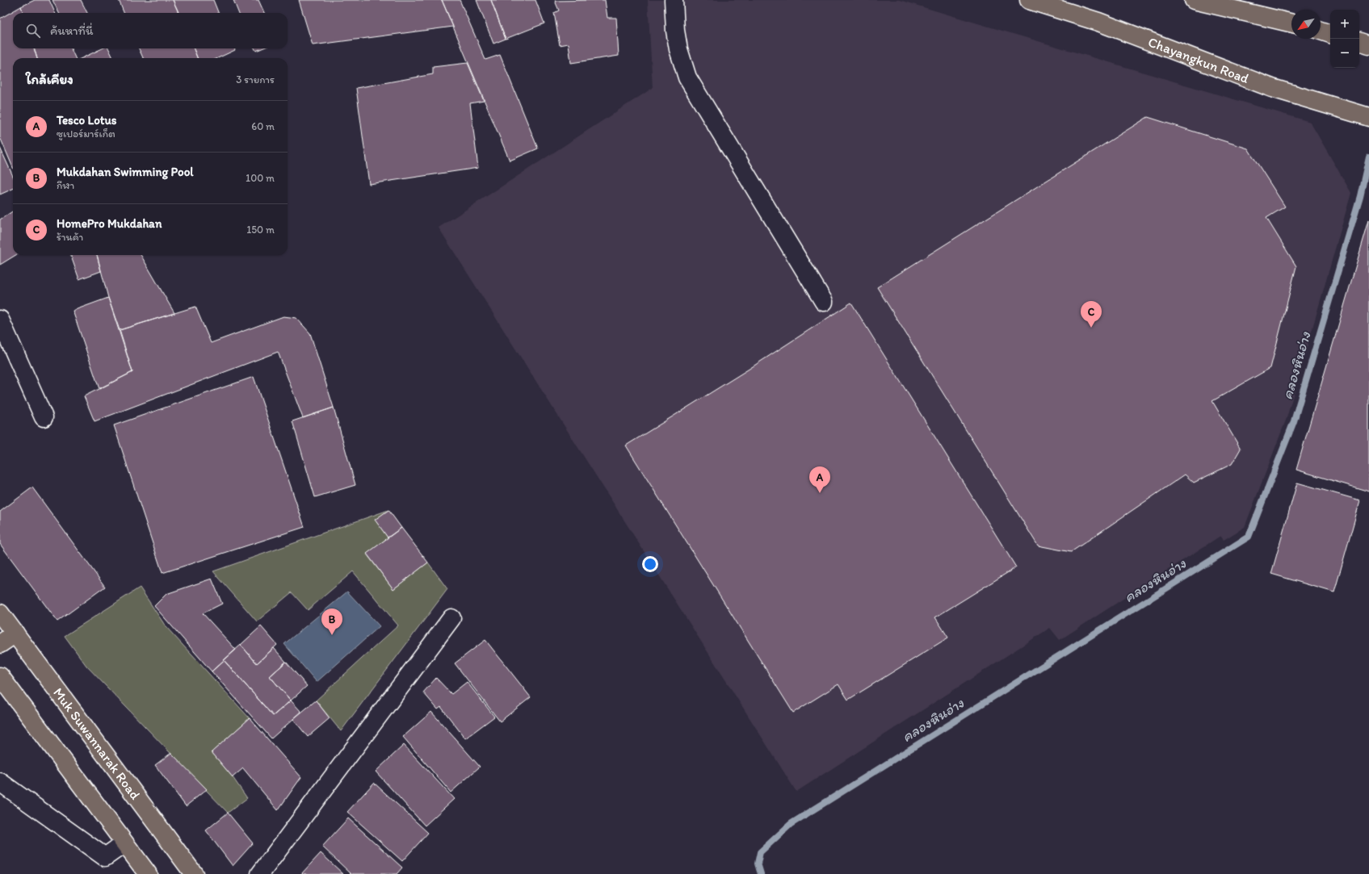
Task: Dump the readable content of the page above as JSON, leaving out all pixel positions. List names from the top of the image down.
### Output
{
  "streets": {
    "main road": ["Chayangkun Road", "Muk Suwannarak Road"]
  },
  "water": ["คลองหินอ่าง"],
  "north": "bottom left",
  "page": {
    "map_buttons": ["+", "−"],
    "search": "ค้นหาที่นี่",
    "heading": ["ใกล้เคียง", "3 รายการ"],
    "list": [
      {
        "mark": "A",
        "name": "Tesco Lotus",
        "note": "ซูเปอร์มาร์เก็ต",
        "value": "60 m"
      },
      {
        "mark": "B",
        "name": "Mukdahan Swimming Pool",
        "note": "กีฬา",
        "value": "100 m"
      },
      {
        "mark": "C",
        "name": "HomePro Mukdahan",
        "note": "ร้านค้า",
        "value": "150 m"
      }
    ],
    "pins": ["C", "A", "B"]
  }
}
